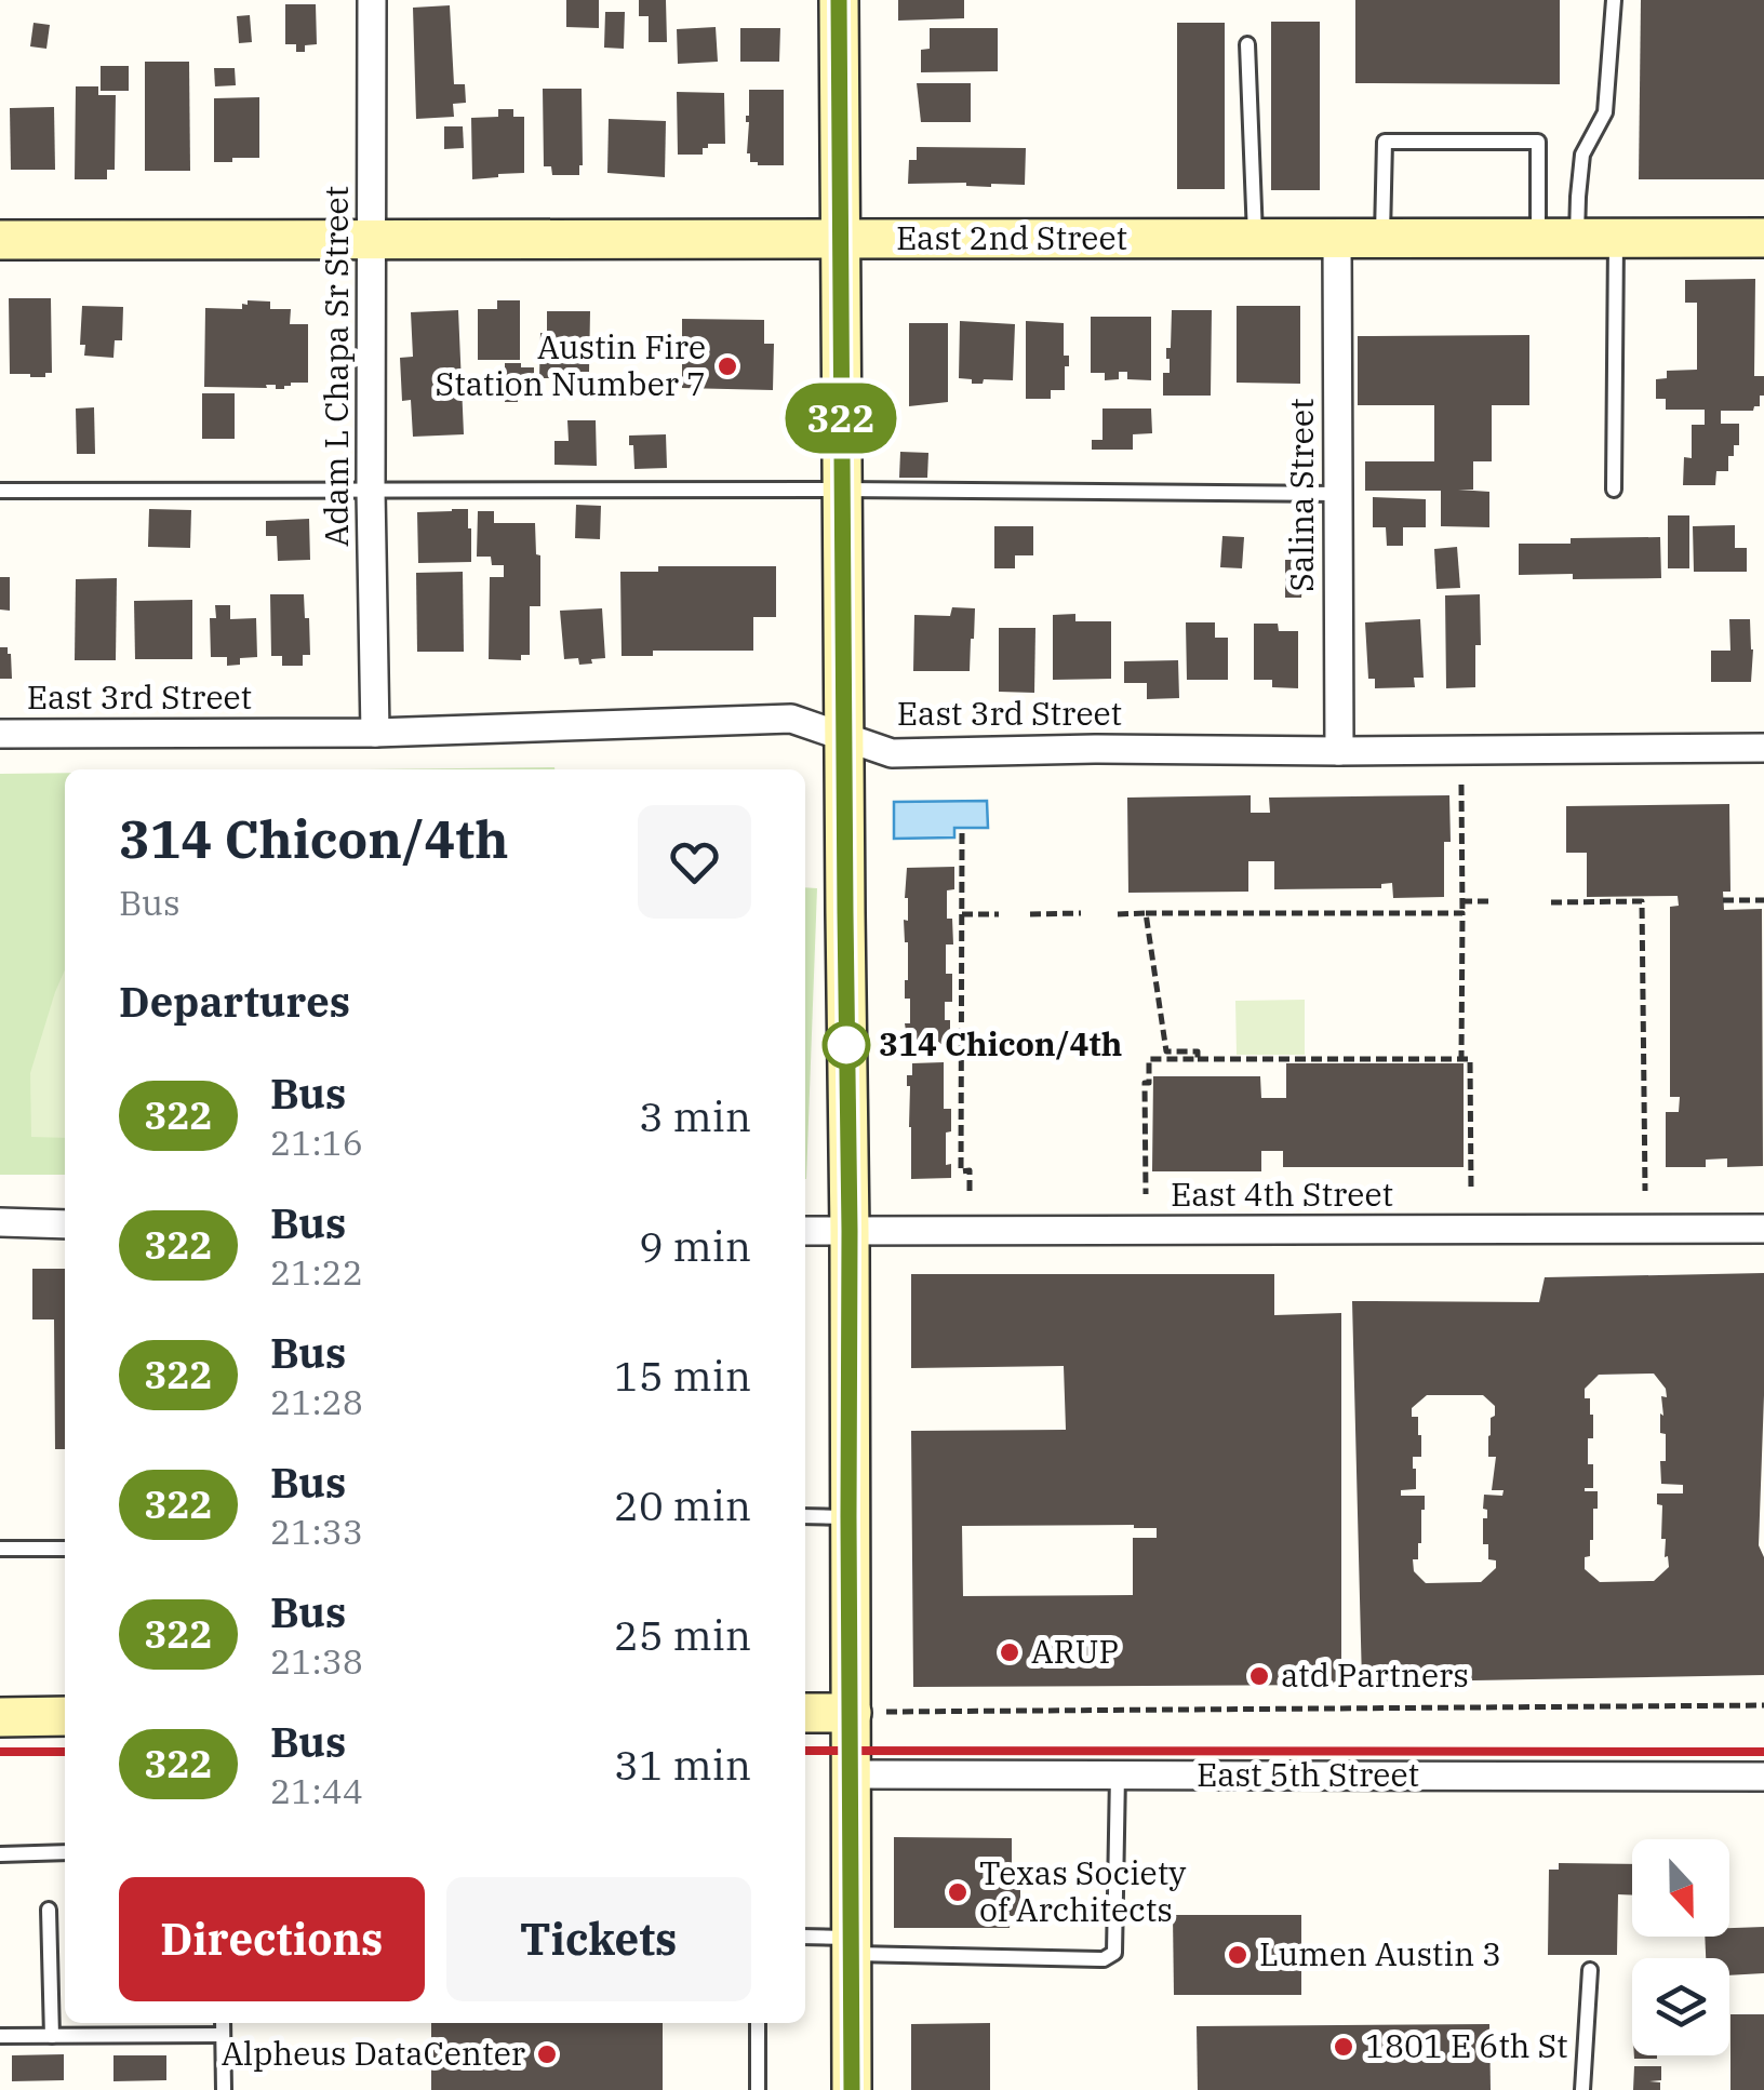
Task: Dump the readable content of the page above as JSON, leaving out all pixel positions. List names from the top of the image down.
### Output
{
  "streets": {
    "street": [
      "East 2nd Street",
      "Adam L Chapa Sr Street",
      "Salina Street",
      "East 3rd Street",
      "East 4th Street",
      "East 5th Street"
    ]
  },
  "crossings": [
    ["East 2nd Street", "Adam L Chapa Sr Street"],
    ["East 2nd Street", "Salina Street"],
    ["Adam L Chapa Sr Street", "East 3rd Street"],
    ["Salina Street", "East 3rd Street"]
  ],
  "places": [
    "Austin Fire Station Number 7",
    "314 Chicon/4th",
    "ARUP",
    "atd Partners",
    "Texas Society of Architects",
    "Lumen Austin 3",
    "1801 E 6th St",
    "Alpheus DataCenter"
  ],
  "lines": ["bus line 322"],
  "north": "bottom",
  "page": {
    "on_map": "322",
    "heading": [
      ["314 Chicon/4th", "Bus"],
      "Departures"
    ],
    "list": [
      {
        "mark": "322",
        "name": "Bus",
        "note": "21:16",
        "value": "3 min"
      },
      {
        "mark": "322",
        "name": "Bus",
        "note": "21:22",
        "value": "9 min"
      },
      {
        "mark": "322",
        "name": "Bus",
        "note": "21:28",
        "value": "15 min"
      },
      {
        "mark": "322",
        "name": "Bus",
        "note": "21:33",
        "value": "20 min"
      },
      {
        "mark": "322",
        "name": "Bus",
        "note": "21:38",
        "value": "25 min"
      },
      {
        "mark": "322",
        "name": "Bus",
        "note": "21:44",
        "value": "31 min"
      }
    ],
    "buttons": ["Directions", "Tickets"]
  }
}
